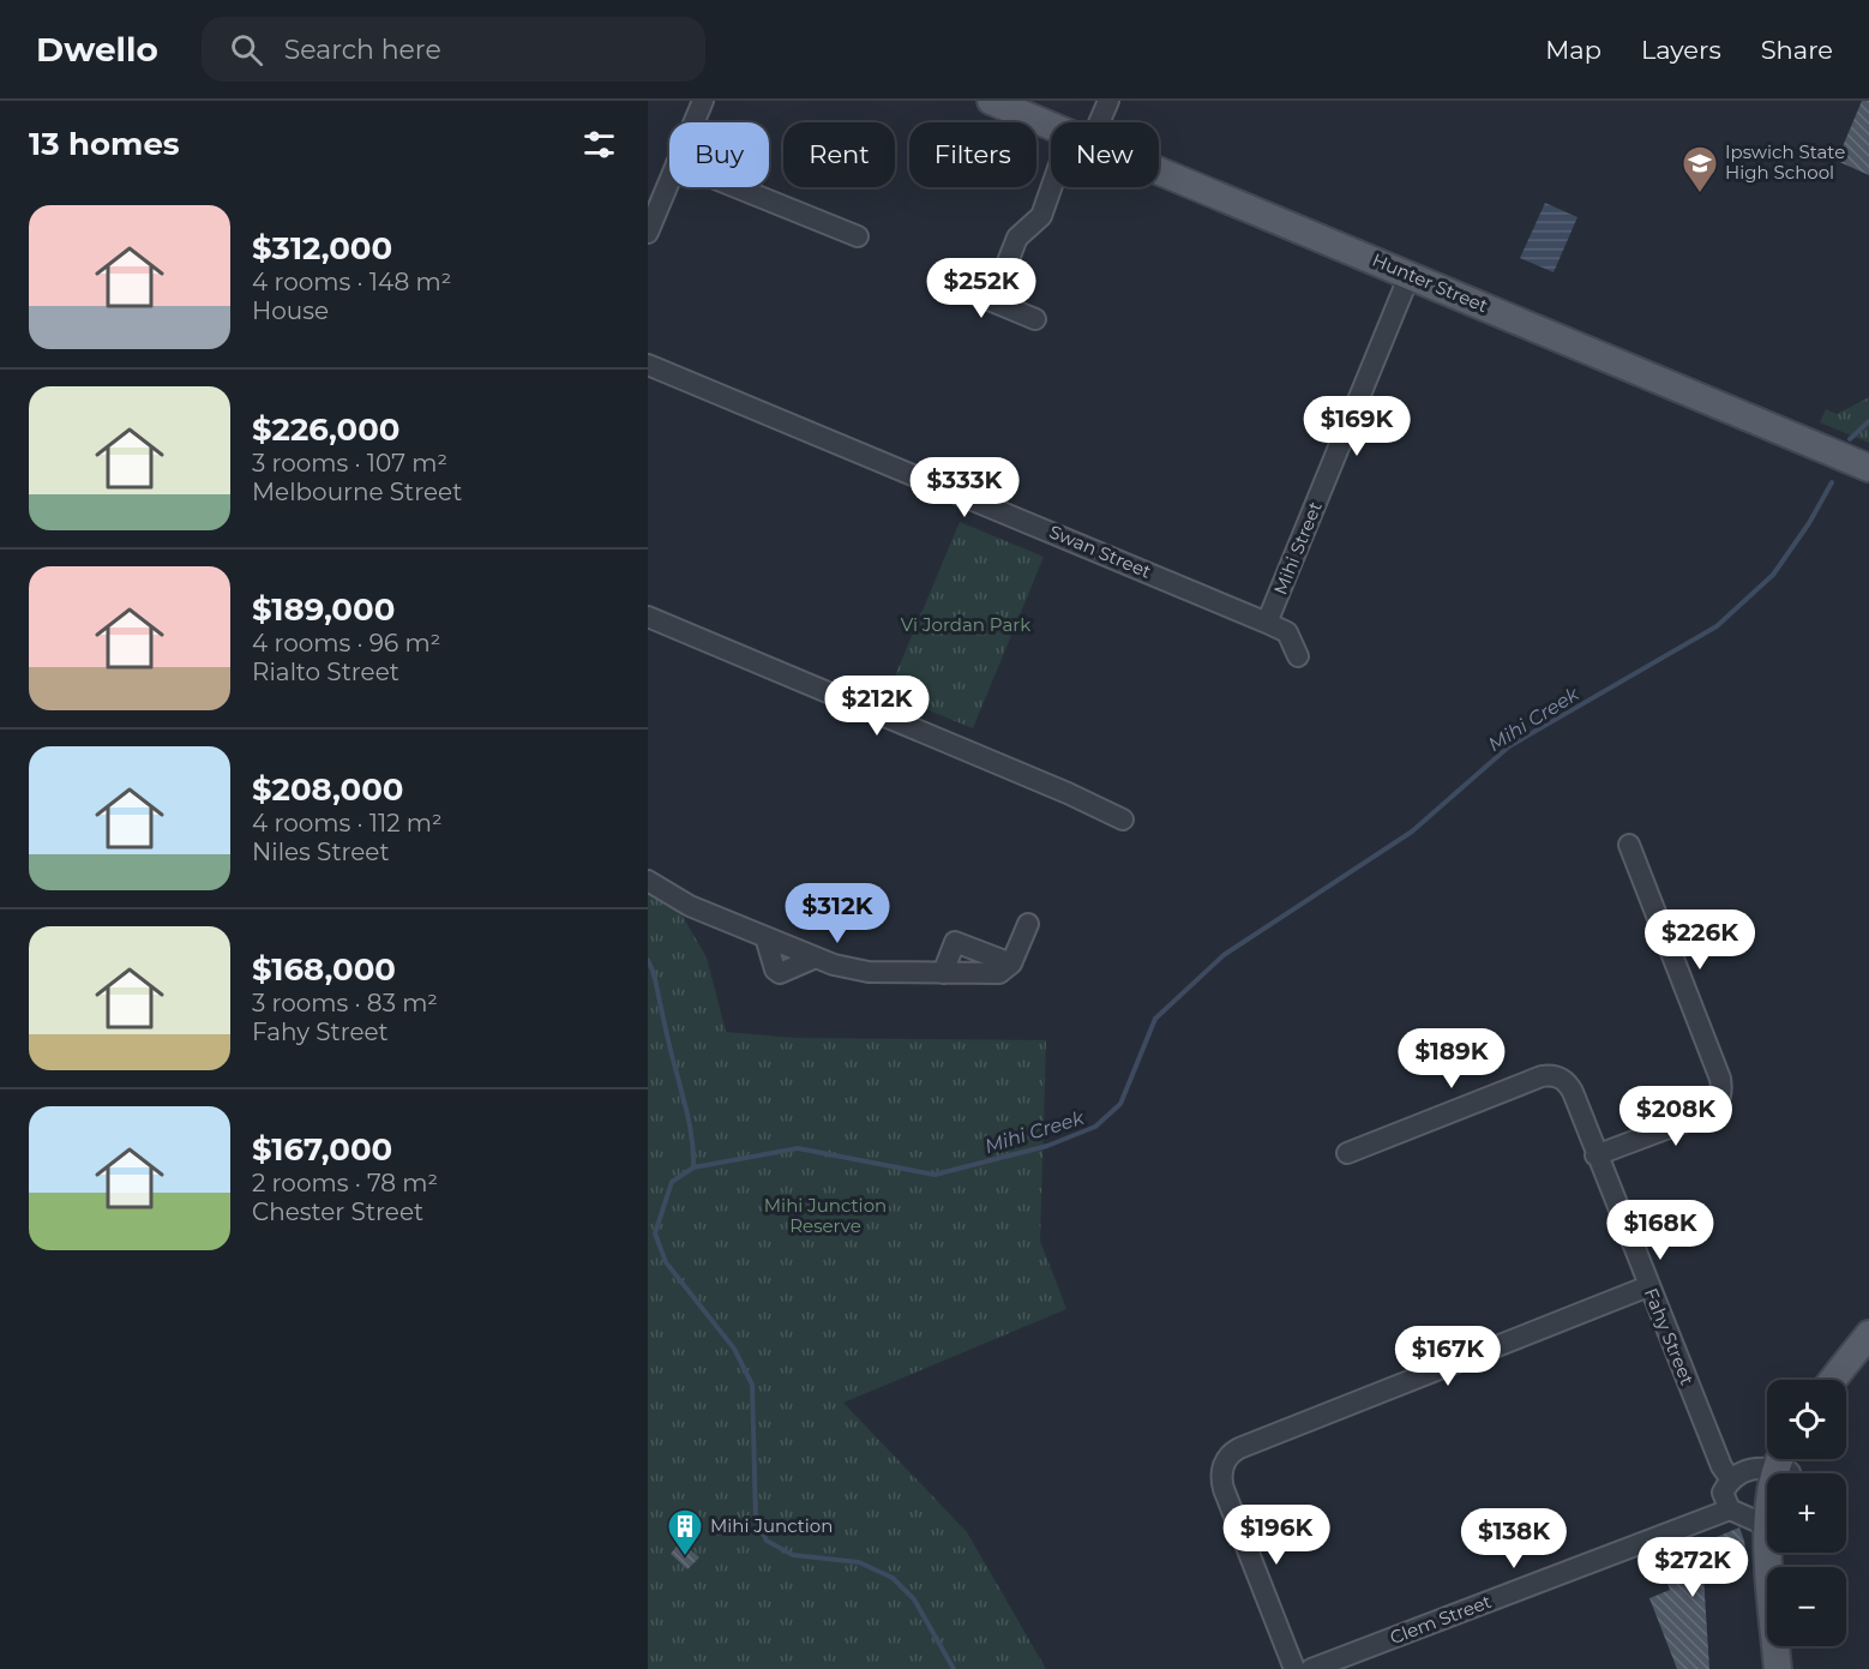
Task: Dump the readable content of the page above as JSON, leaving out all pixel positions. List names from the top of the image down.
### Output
{
  "streets": {
    "main road": ["Hunter Street"],
    "street": [
      "Mihi Street",
      "Swan Street",
      "Fahy Street",
      "Clem Street"
    ]
  },
  "crossings": [
    ["Hunter Street", "Mihi Street"],
    ["Mihi Street", "Swan Street"]
  ],
  "water": ["Mihi Creek"],
  "parks": ["Vi Jordan Park", "Mihi Junction Reserve"],
  "places": {
    "school or university": ["Ipswich State High School"],
    "building": ["Mihi Junction"]
  },
  "page": {
    "header": "Dwello",
    "search": "Search here",
    "nav": ["Map", "Layers", "Share"],
    "heading": "13 homes",
    "chip": [
      "Buy",
      "Rent",
      "Filters",
      "New"
    ],
    "list": [
      {
        "name": "$312,000",
        "note": "4 rooms · 148 m² · House"
      },
      {
        "name": "$226,000",
        "note": "3 rooms · 107 m² · Melbourne Street"
      },
      {
        "name": "$189,000",
        "note": "4 rooms · 96 m² · Rialto Street"
      },
      {
        "name": "$208,000",
        "note": "4 rooms · 112 m² · Niles Street"
      },
      {
        "name": "$168,000",
        "note": "3 rooms · 83 m² · Fahy Street"
      },
      {
        "name": "$167,000",
        "note": "2 rooms · 78 m² · Chester Street"
      }
    ],
    "price": [
      "$252K",
      "$169K",
      "$333K",
      "$212K",
      "$312K",
      "$226K",
      "$189K",
      "$208K",
      "$168K",
      "$167K",
      "$196K",
      "$138K",
      "$272K"
    ],
    "map_buttons": ["+", "−"]
  }
}
